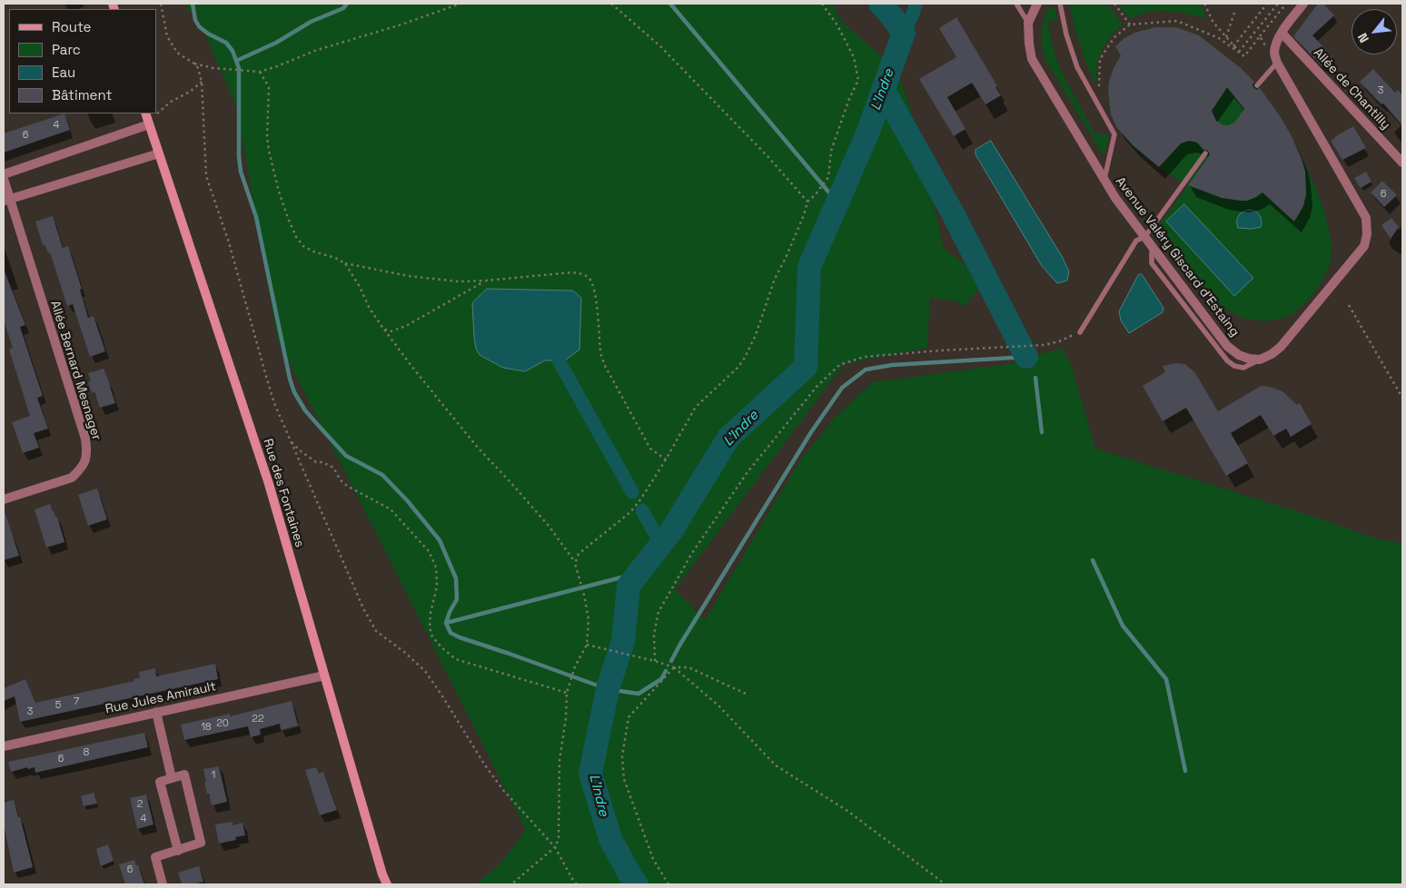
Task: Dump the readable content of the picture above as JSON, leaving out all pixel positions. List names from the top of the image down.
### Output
{
  "streets": {
    "street": [
      "Allée de Chantilly",
      "Avenue Valéry Giscard d'Estaing",
      "Allée Bernard Mesnager",
      "Rue des Fontaines",
      "Rue Jules Amirault"
    ]
  },
  "crossings": [
    ["Rue des Fontaines", "Rue Jules Amirault"]
  ],
  "water": ["L'Indre"],
  "house_numbers": [
    "3",
    "4",
    "6",
    "6",
    "7",
    "5",
    "3",
    "22",
    "20",
    "18",
    "8",
    "6",
    "1",
    "2",
    "4",
    "6"
  ],
  "legend": [
    "Route",
    "Parc",
    "Eau",
    "Bâtiment"
  ],
  "north": "bottom left"
}
